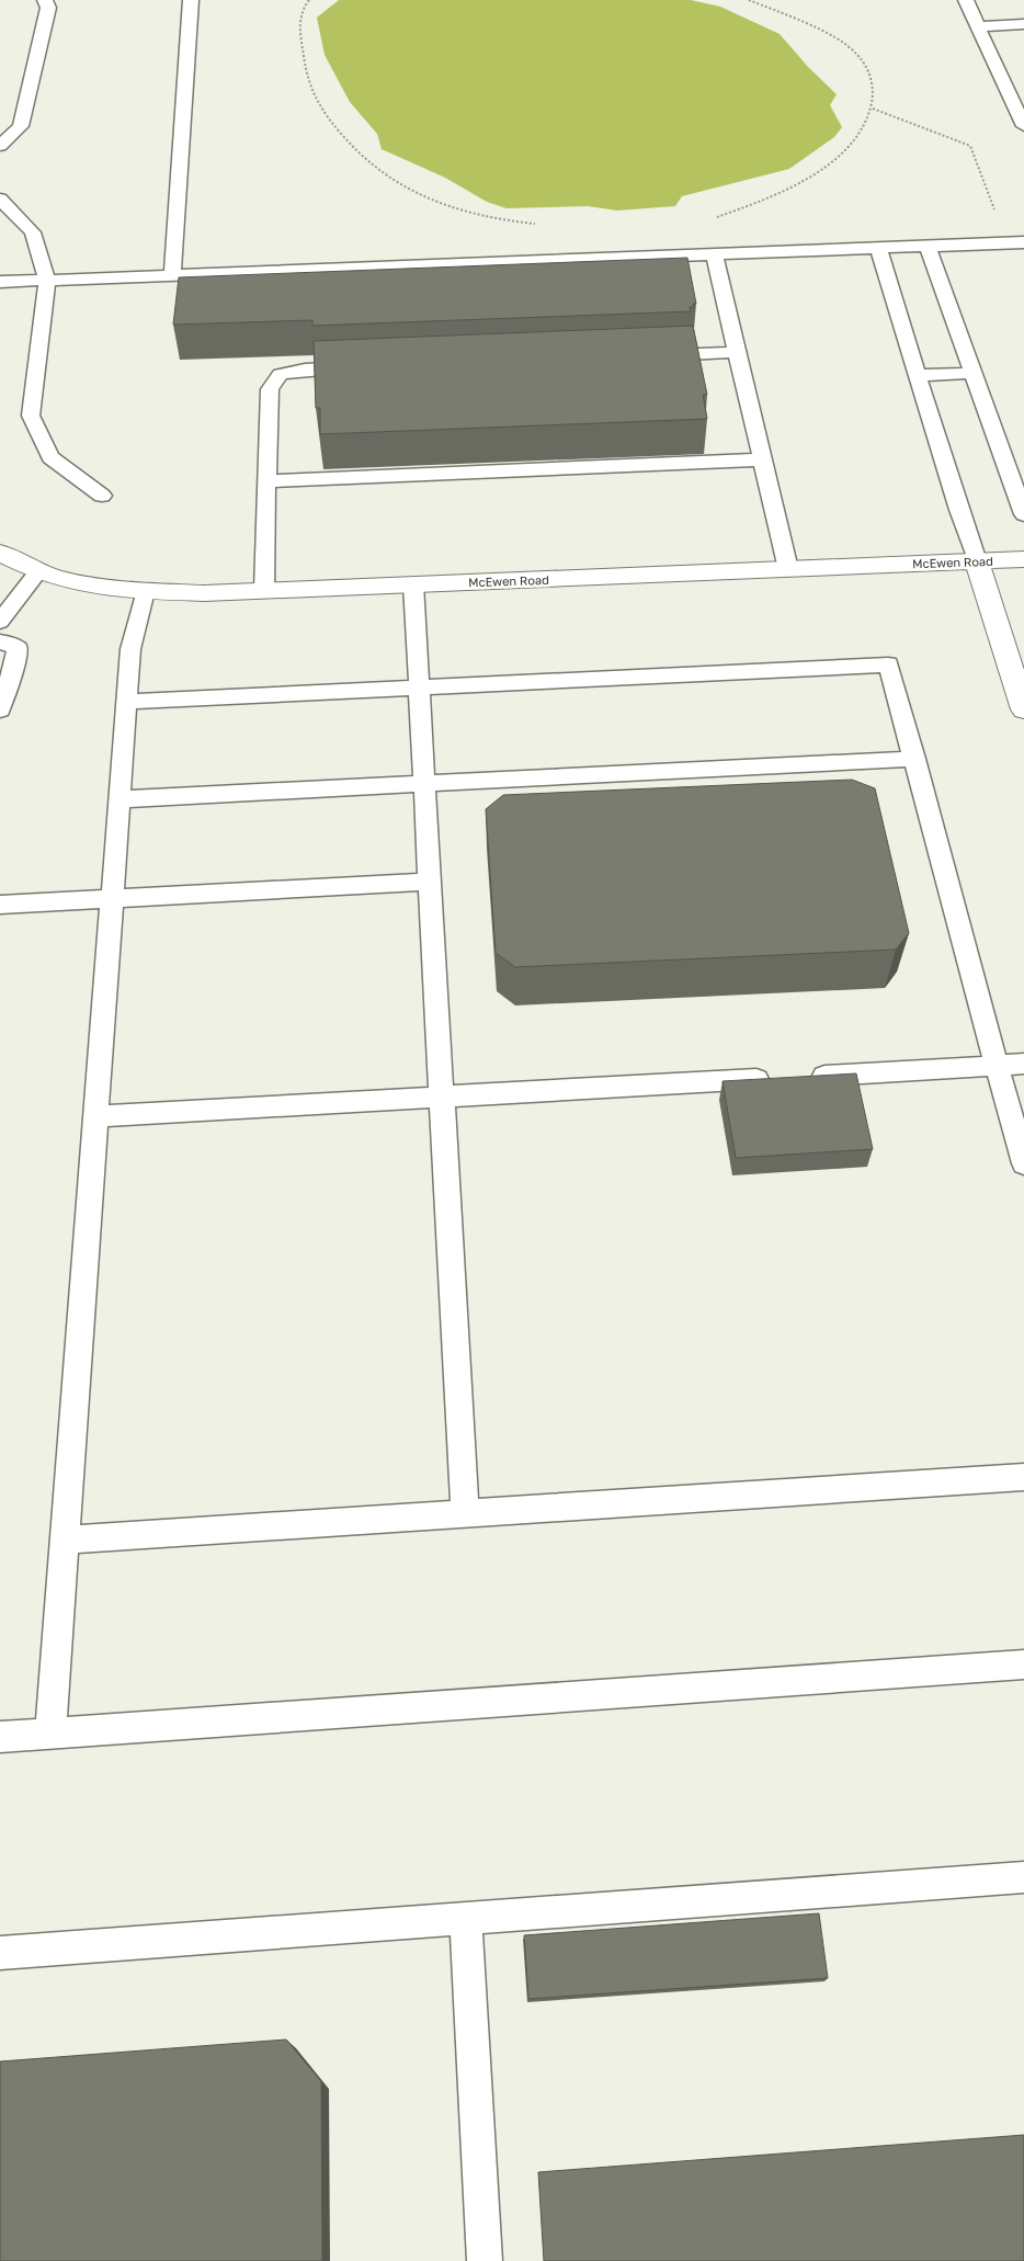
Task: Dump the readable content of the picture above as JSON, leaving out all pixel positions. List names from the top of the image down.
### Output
{
  "streets": {
    "street": ["McEwen Road"]
  }
}
